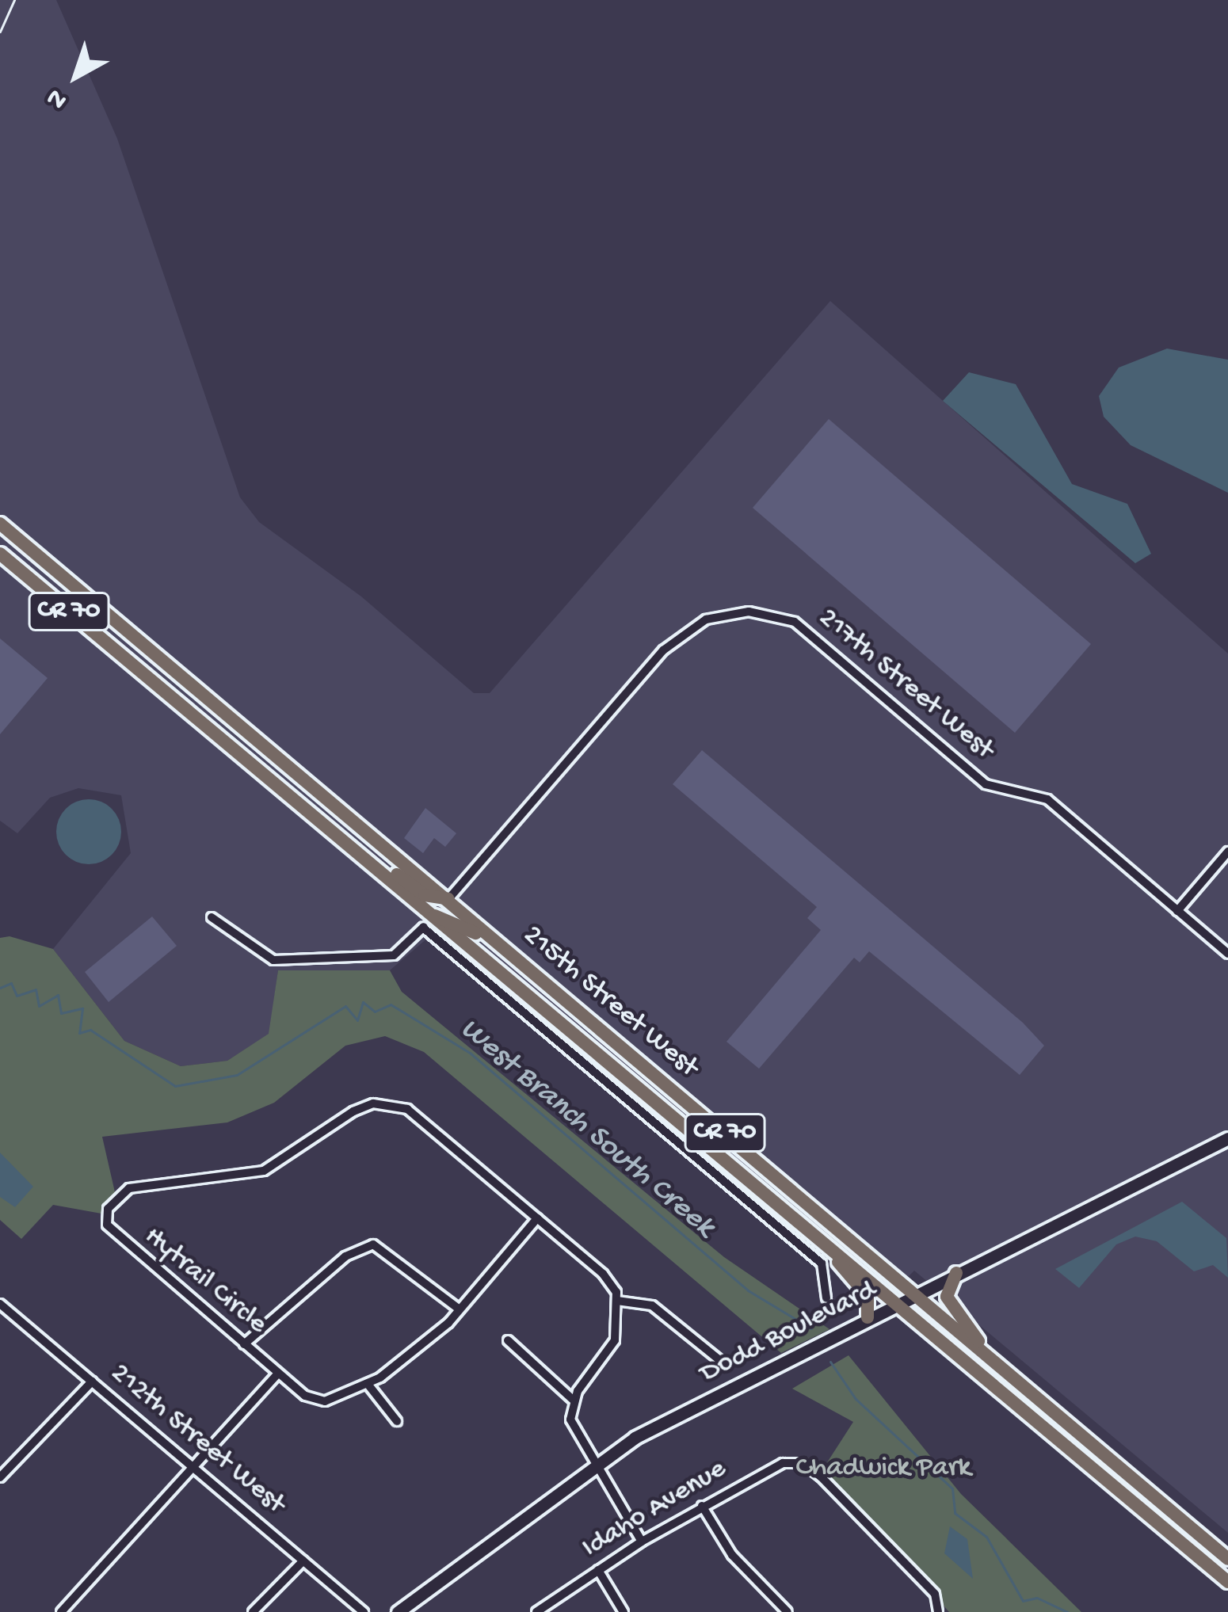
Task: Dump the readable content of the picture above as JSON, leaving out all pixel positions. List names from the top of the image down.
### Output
{
  "streets": {
    "main road": ["CR 70", "215th Street West", "Dodd Boulevard"],
    "street": [
      "217th Street West",
      "Hytrail Circle",
      "212th Street West",
      "Idaho Avenue"
    ]
  },
  "crossings": [
    ["217th Street West", "215th Street West"],
    ["215th Street West", "Dodd Boulevard"]
  ],
  "water": ["West Branch South Creek"],
  "parks": ["Chadwick Park"],
  "north": "bottom left"
}
